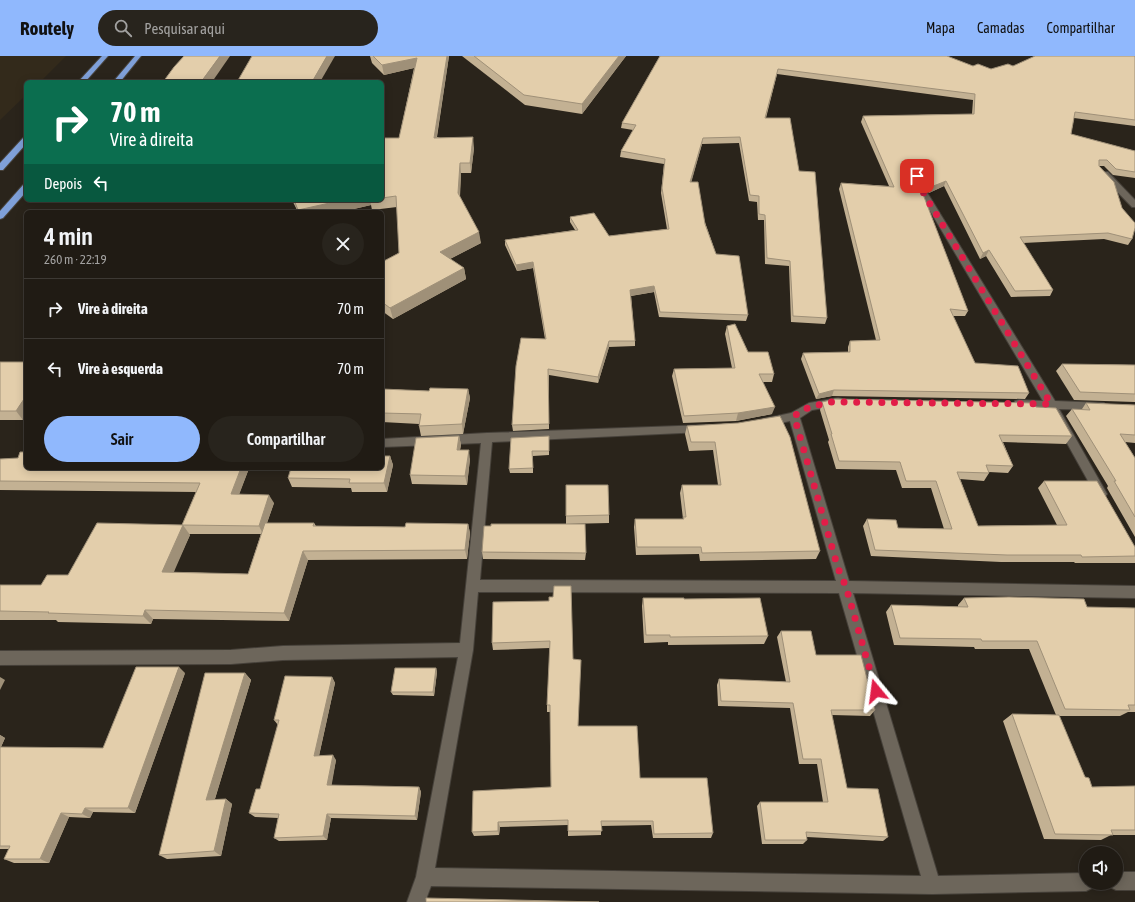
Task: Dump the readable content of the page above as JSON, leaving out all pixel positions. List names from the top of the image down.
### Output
{
  "page": {
    "header": "Routely",
    "search": "Pesquisar aqui",
    "nav": ["Mapa", "Camadas", "Compartilhar"],
    "turn": ["70 m", "Vire à direita"],
    "then": "Depois",
    "heading": ["4 min", "260 m · 22:19"],
    "list": [
      {
        "name": "Vire à direita",
        "value": "70 m"
      },
      {
        "name": "Vire à esquerda",
        "value": "70 m"
      }
    ],
    "buttons": ["Sair", "Compartilhar"]
  }
}
